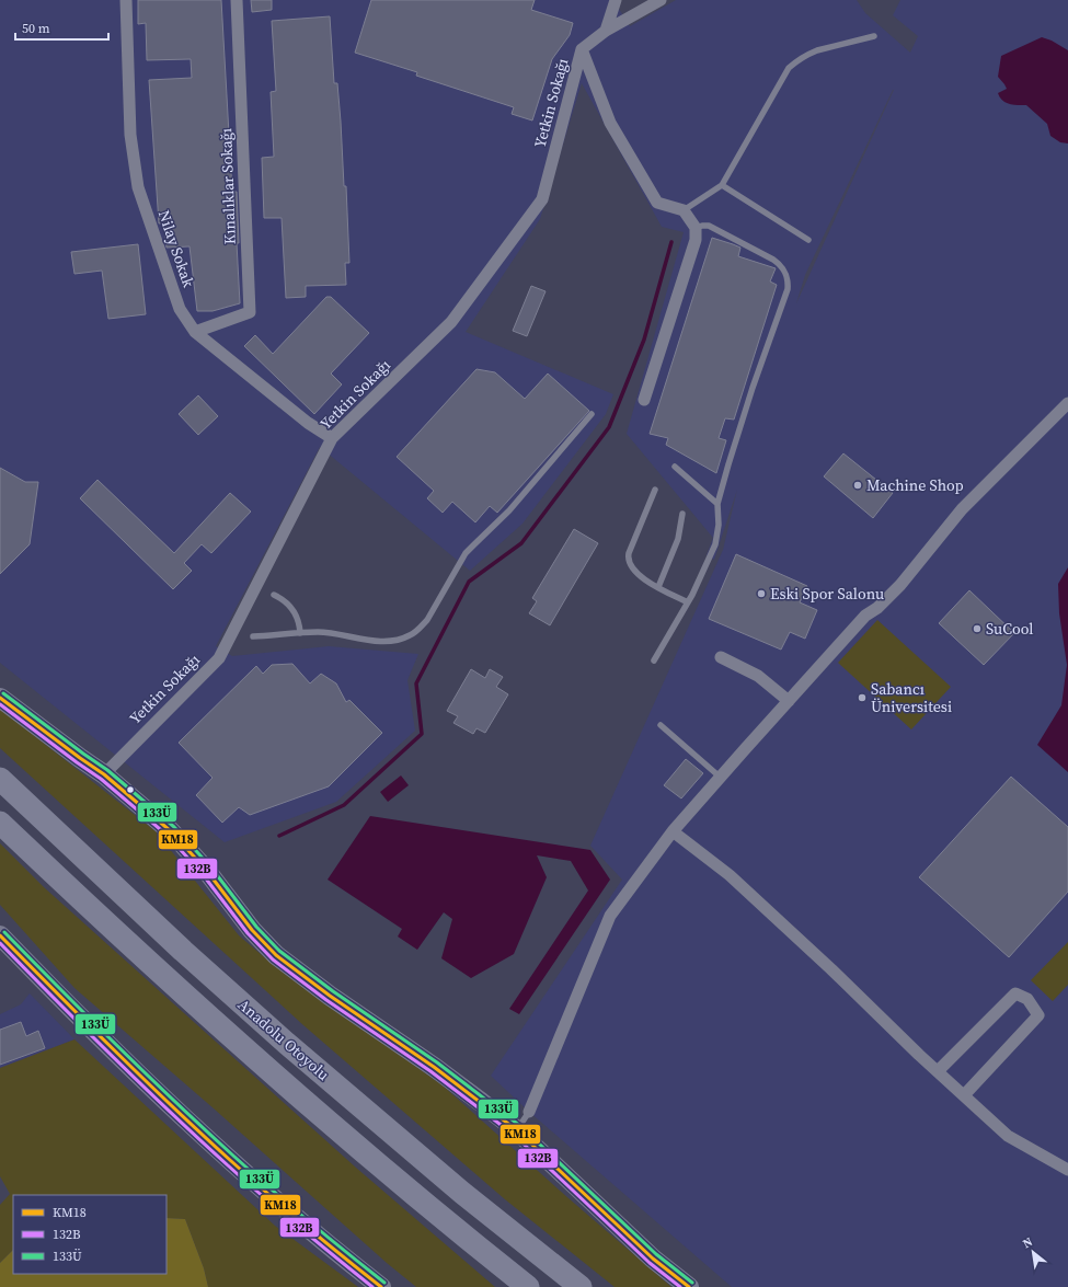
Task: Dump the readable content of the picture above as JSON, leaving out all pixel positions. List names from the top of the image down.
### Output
{
  "streets": {
    "highway": ["Anadolu Otoyolu"],
    "street": ["Yetkin Sokağı", "Kınalıklar Sokağı", "Nilay Sokak"]
  },
  "crossings": [
    ["Yetkin Sokağı", "Nilay Sokak"],
    ["Kınalıklar Sokağı", "Nilay Sokak"]
  ],
  "places": [
    "Machine Shop",
    "Eski Spor Salonu",
    "SuCool",
    "Sabancı Üniversitesi"
  ],
  "lines": ["transit line 133Ü", "transit line KM18", "transit line 132B"],
  "legend": ["KM18", "132B", "133Ü"],
  "scale_bar": "50 m",
  "north": "top left"
}
